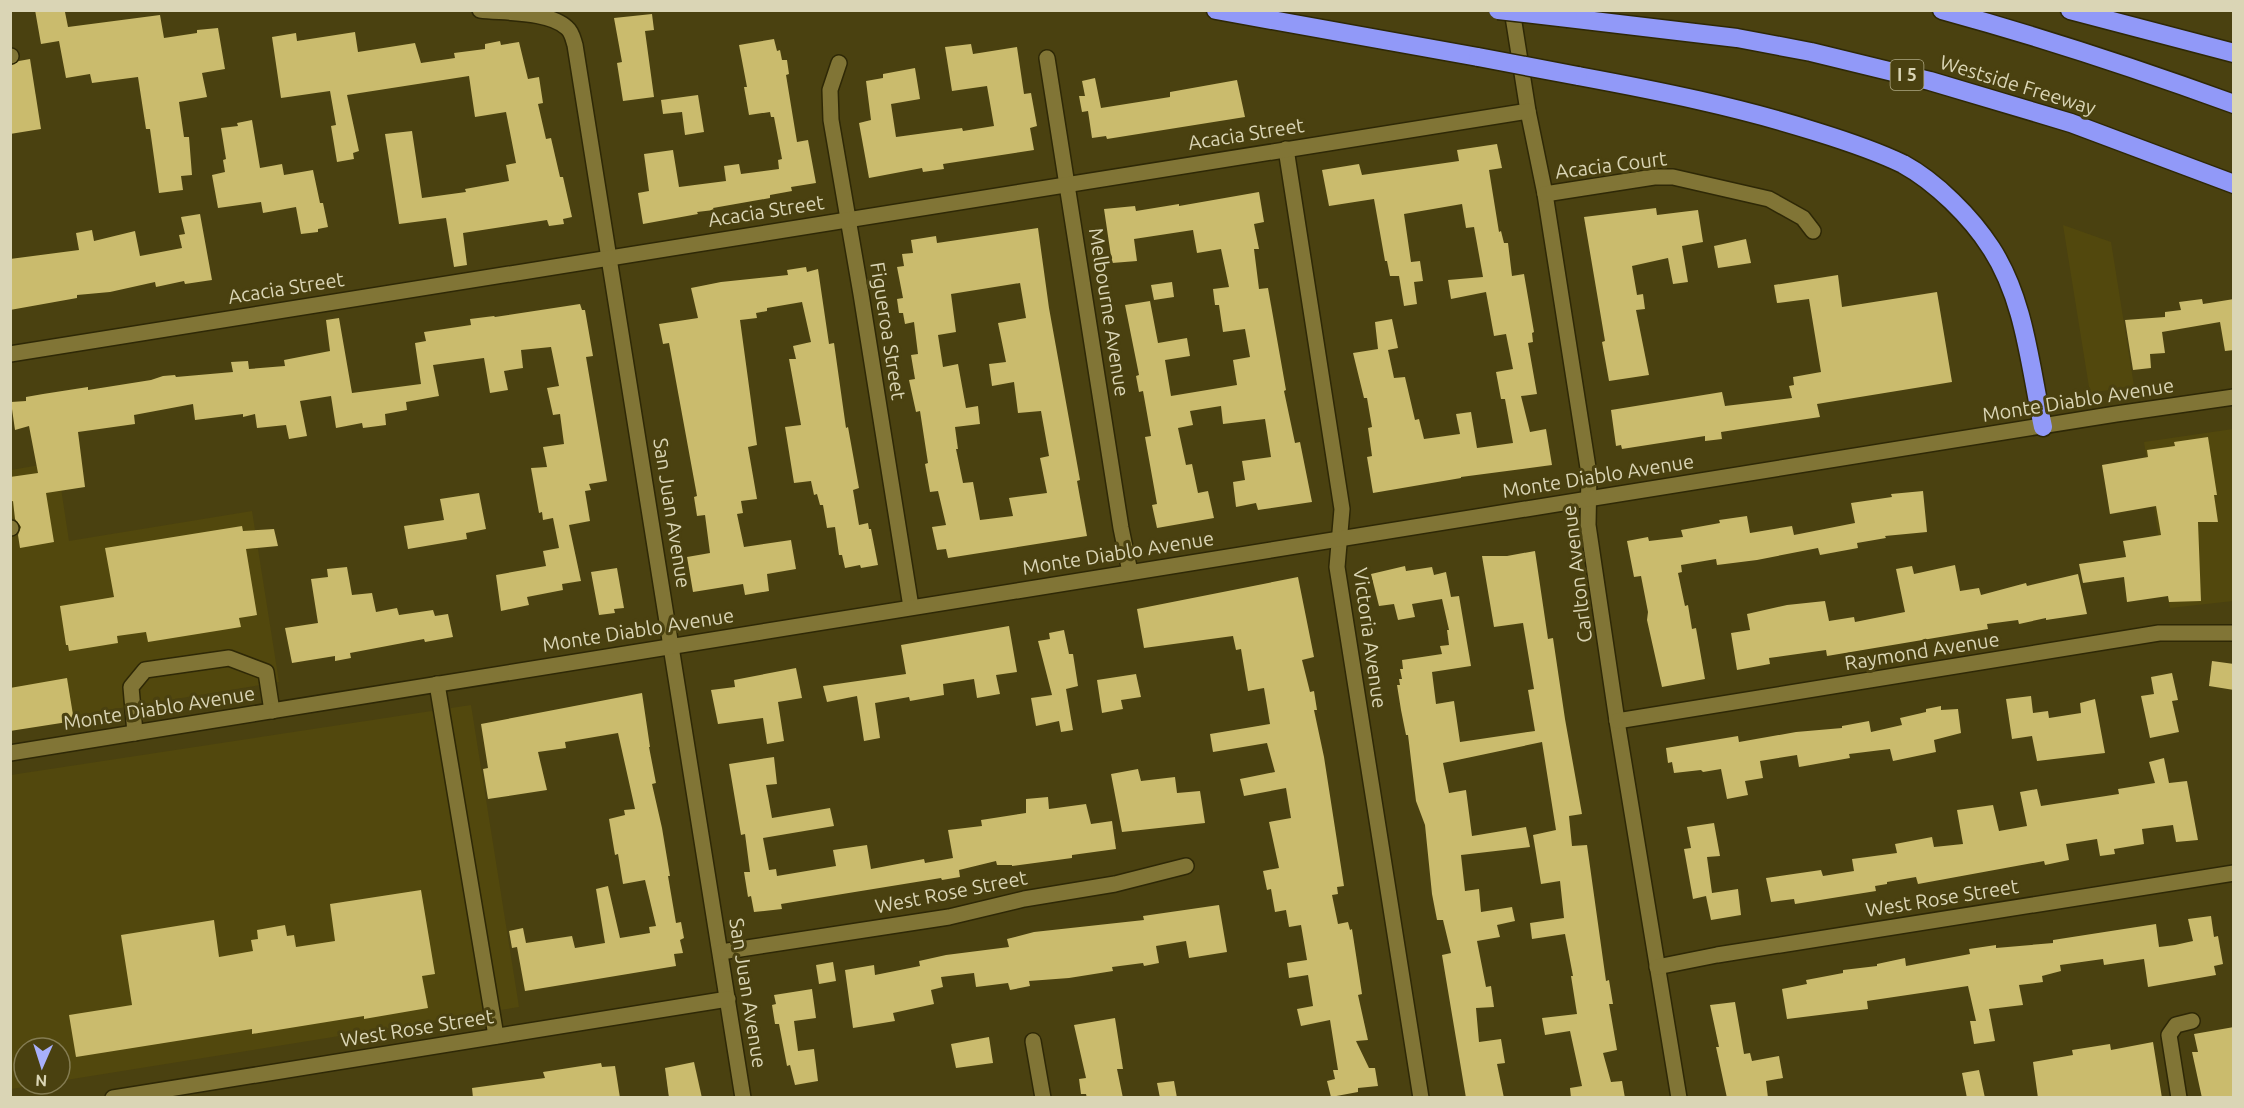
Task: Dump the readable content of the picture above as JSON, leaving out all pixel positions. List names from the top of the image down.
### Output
{
  "streets": {
    "highway": ["I 5", "Westside Freeway"],
    "street": [
      "Acacia Street",
      "Acacia Court",
      "Melbourne Avenue",
      "Figueroa Street",
      "Monte Diablo Avenue",
      "San Juan Avenue",
      "Carlton Avenue",
      "Victoria Avenue",
      "Raymond Avenue",
      "West Rose Street"
    ]
  },
  "crossings": [
    ["Acacia Street", "Melbourne Avenue"],
    ["Acacia Street", "Figueroa Street"],
    ["Acacia Street", "San Juan Avenue"],
    ["Acacia Street", "Carlton Avenue"],
    ["Acacia Street", "Victoria Avenue"],
    ["Acacia Court", "Carlton Avenue"],
    ["Melbourne Avenue", "Monte Diablo Avenue"],
    ["Figueroa Street", "Monte Diablo Avenue"],
    ["Monte Diablo Avenue", "San Juan Avenue"],
    ["Monte Diablo Avenue", "Carlton Avenue"],
    ["Monte Diablo Avenue", "Victoria Avenue"],
    ["San Juan Avenue", "West Rose Street"],
    ["Carlton Avenue", "Raymond Avenue"],
    ["Carlton Avenue", "West Rose Street"]
  ],
  "north": "bottom"
}
